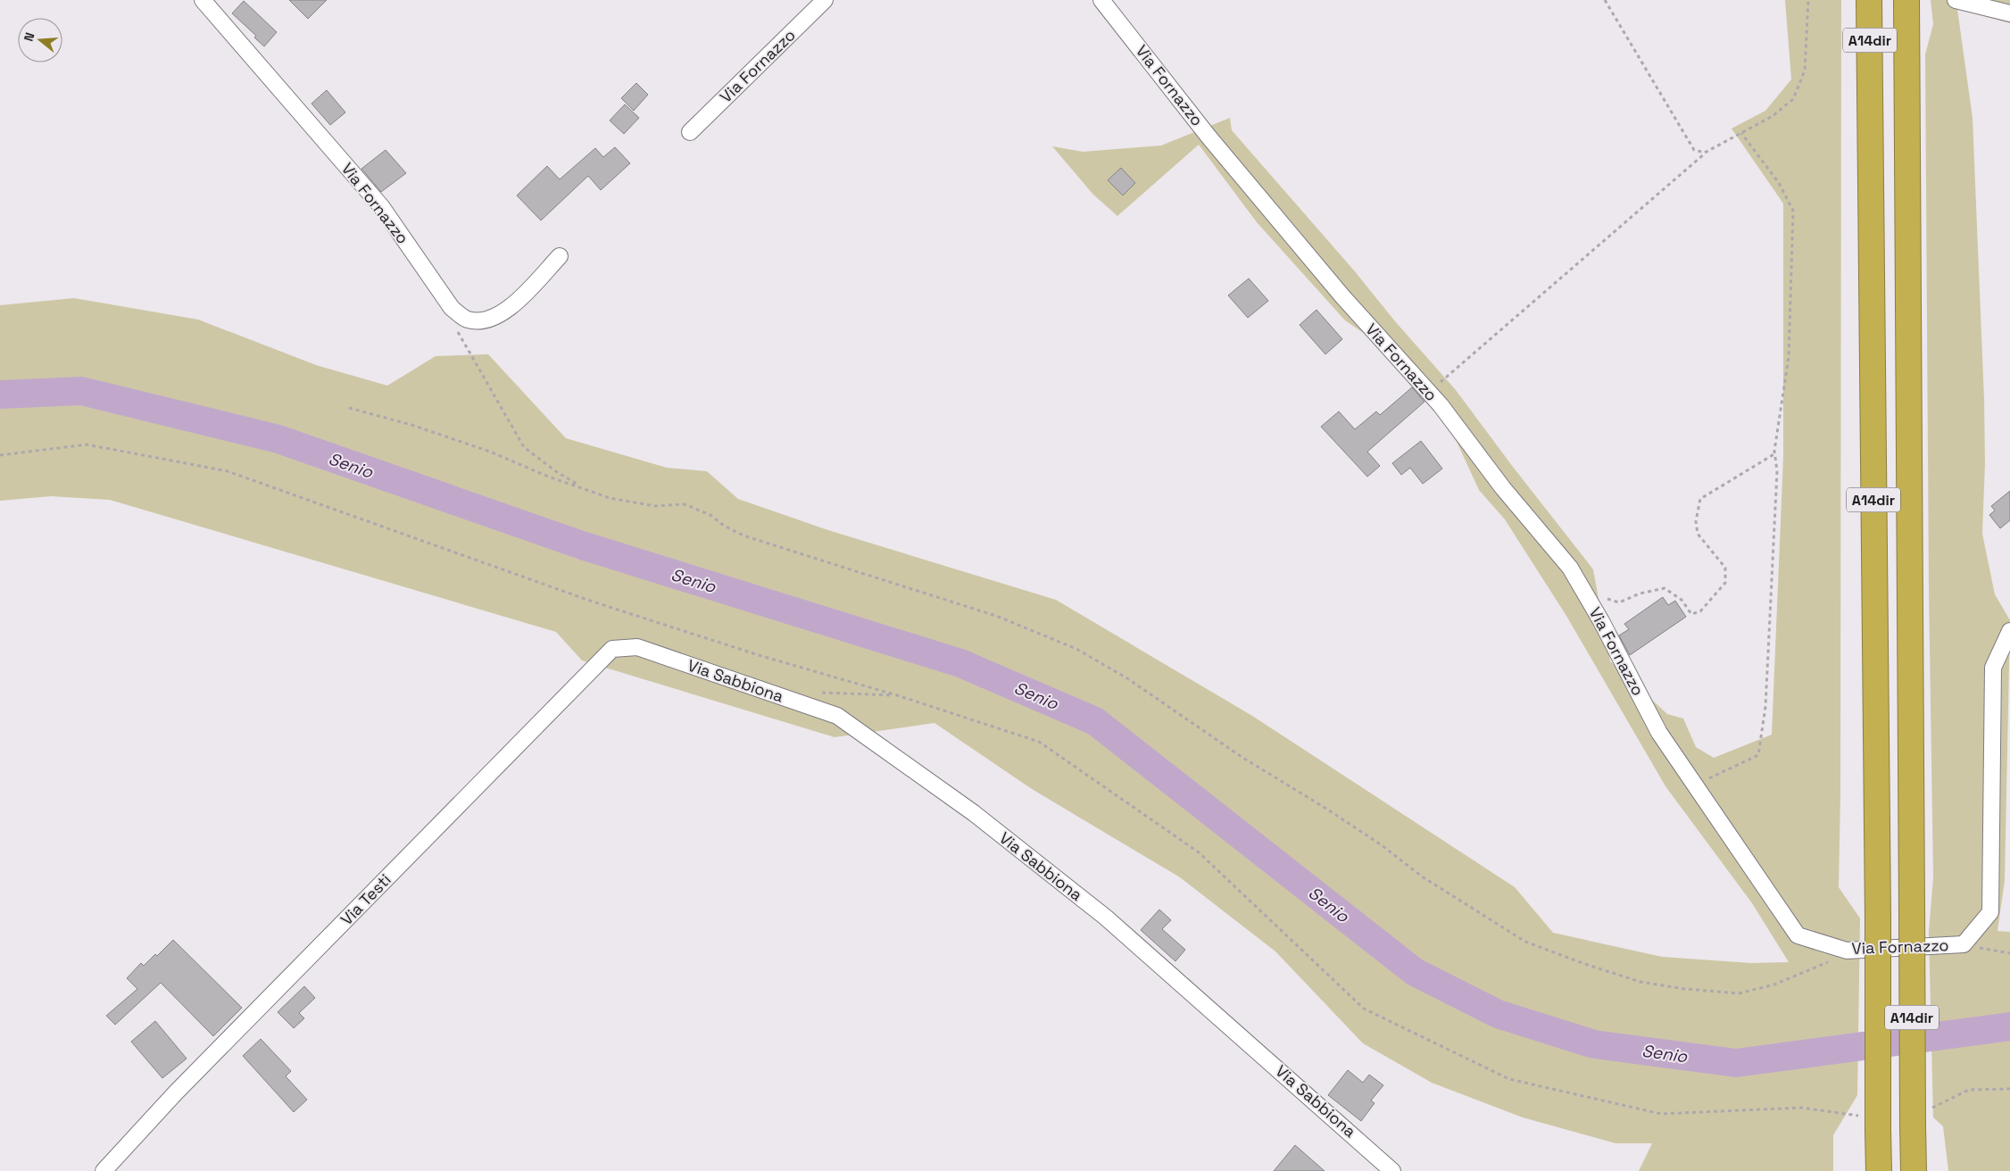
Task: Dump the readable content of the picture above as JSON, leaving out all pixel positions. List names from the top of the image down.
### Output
{
  "streets": {
    "highway": ["A14dir"],
    "street": ["Via Fornazzo", "Via Sabbiona", "Via Testi"]
  },
  "crossings": [
    ["Via Sabbiona", "Via Testi"]
  ],
  "water": ["Senio"],
  "north": "left"
}
